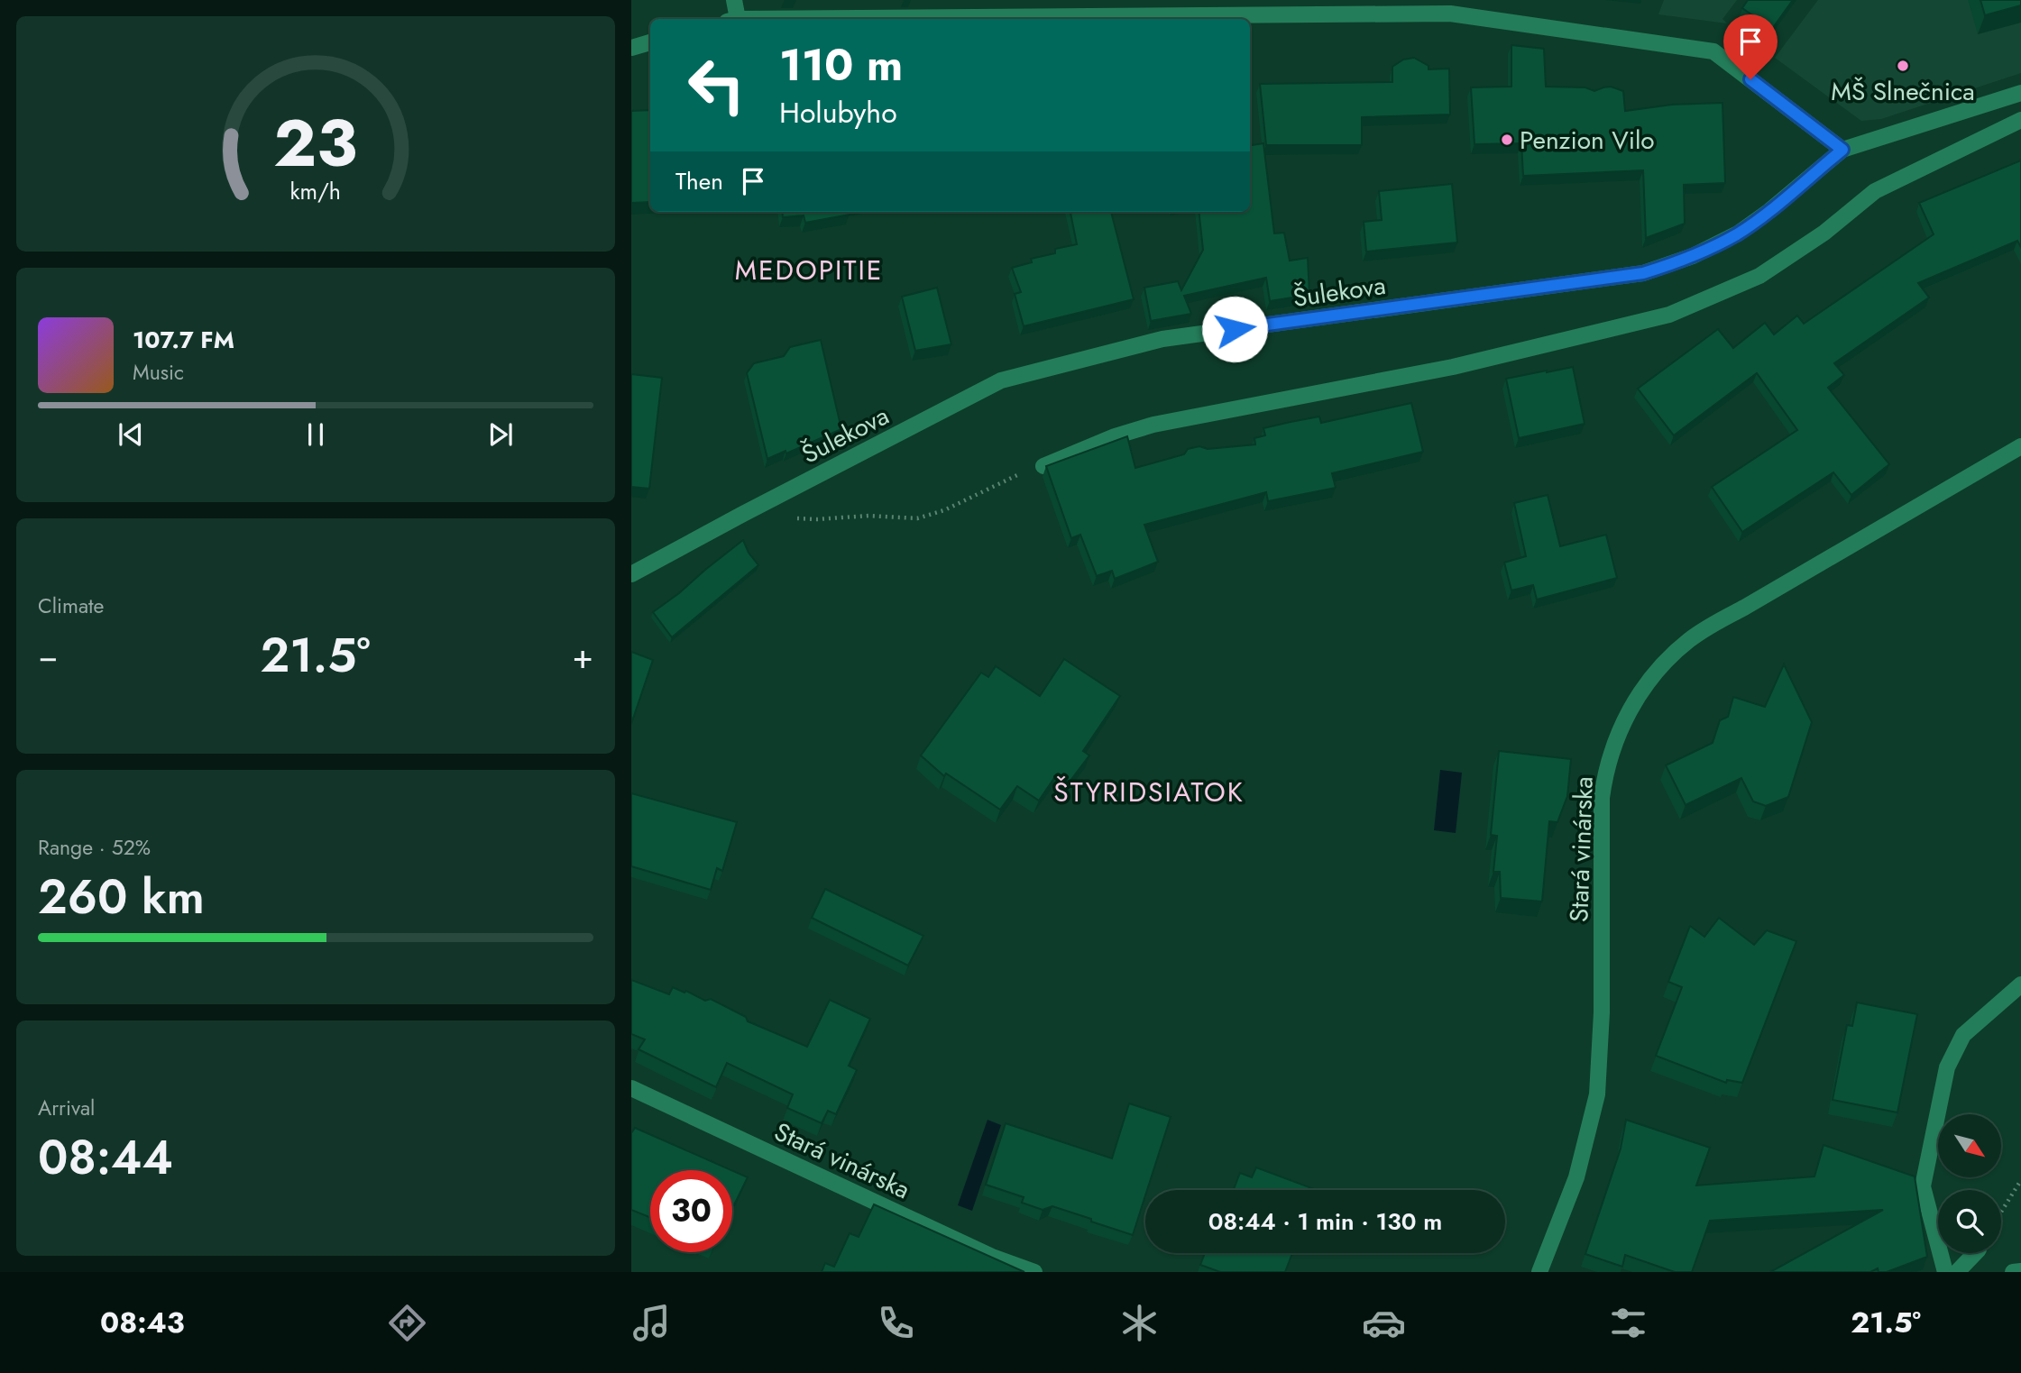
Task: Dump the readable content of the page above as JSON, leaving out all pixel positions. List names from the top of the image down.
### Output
{
  "streets": {
    "street": ["Šulekova", "Stará vinárska"]
  },
  "districts": ["MEDOPITIE", "ŠTYRIDSIATOK"],
  "places": ["MŠ Slnečnica", "Penzion Vilo"],
  "north": "bottom right",
  "page": {
    "turn": ["110 m", "Holubyho"],
    "then": "Then",
    "song": ["107.7 FM", "Music"],
    "tile": [
      "Climate",
      ["Range · 52%", "260 km"],
      ["Arrival", "08:44"]
    ],
    "heat": ["−", "21.5°", "+"],
    "limit": "30",
    "trip": "08:44 · 1 min · 130 m",
    "tabs": ["08:43", "21.5°"],
    "gauge": ["23", "km/h"]
  }
}
